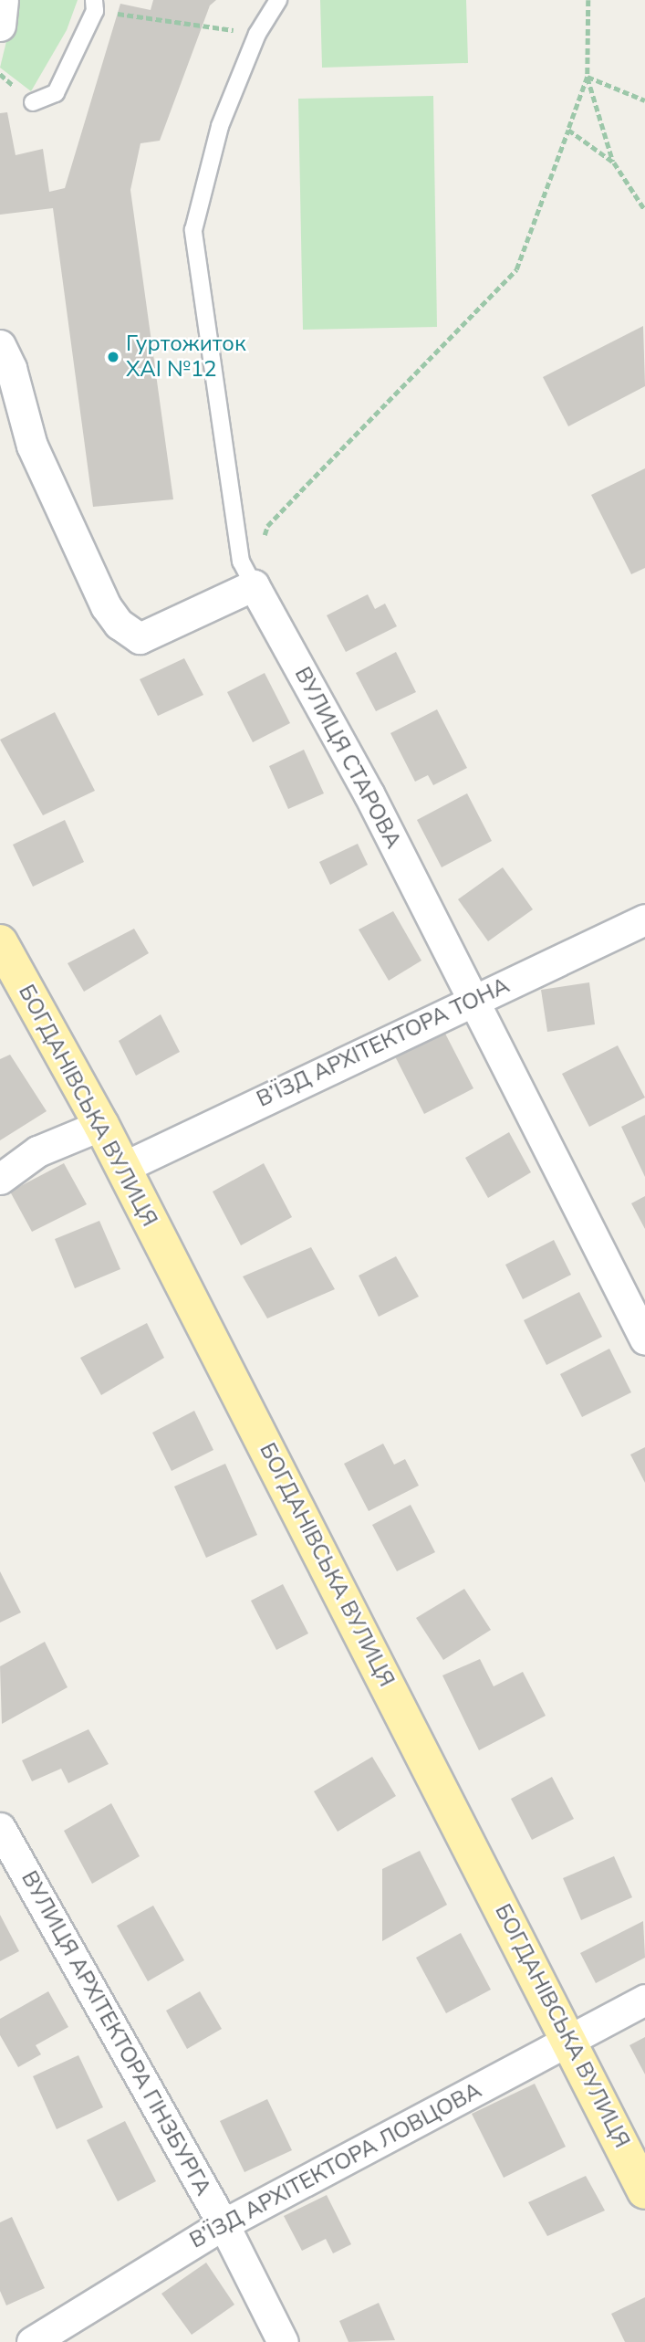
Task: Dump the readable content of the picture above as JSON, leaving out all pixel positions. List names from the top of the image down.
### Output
{
  "streets": {
    "main road": ["БОГДАНІВСЬКА ВУЛИЦЯ"],
    "street": [
      "ВУЛИЦЯ СТАРОВА",
      "В’ЇЗД АРХІТЕКТОРА ТОНА",
      "ВУЛИЦЯ АРХІТЕКТОРА ГІНЗБУРГА",
      "В’ЇЗД АРХІТЕКТОРА ЛОВЦОВА"
    ]
  },
  "crossings": [
    ["ВУЛИЦЯ СТАРОВА", "В’ЇЗД АРХІТЕКТОРА ТОНА"],
    ["В’ЇЗД АРХІТЕКТОРА ТОНА", "БОГДАНІВСЬКА ВУЛИЦЯ"],
    ["БОГДАНІВСЬКА ВУЛИЦЯ", "В’ЇЗД АРХІТЕКТОРА ЛОВЦОВА"],
    ["ВУЛИЦЯ АРХІТЕКТОРА ГІНЗБУРГА", "В’ЇЗД АРХІТЕКТОРА ЛОВЦОВА"]
  ],
  "places": ["Гуртожиток ХАІ №12"]
}
